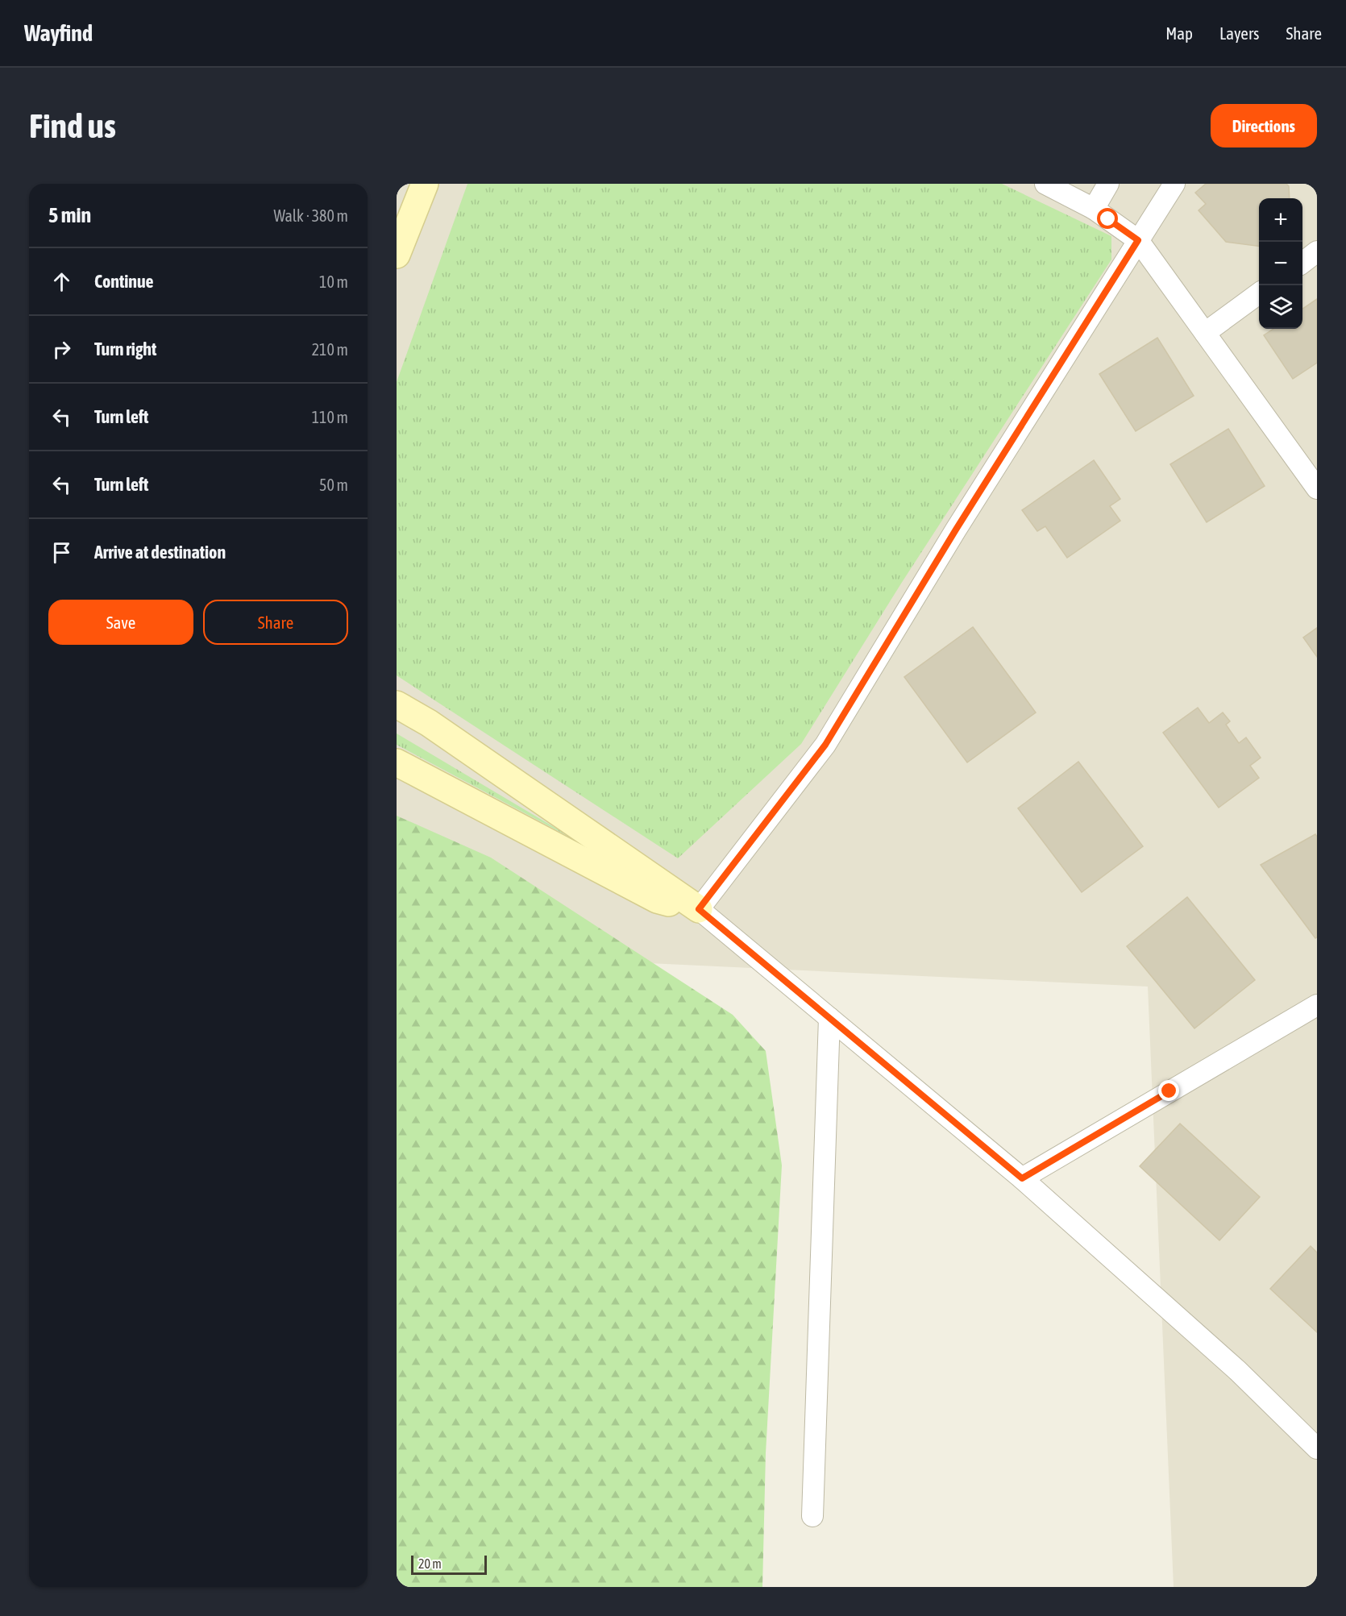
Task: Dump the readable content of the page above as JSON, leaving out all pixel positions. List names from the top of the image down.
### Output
{
  "scale_bar": "20 m",
  "page": {
    "header": "Wayfind",
    "nav": ["Map", "Layers", "Share"],
    "buttons": [
      "Directions",
      ["Save", "Share"]
    ],
    "title": "Find us",
    "heading": ["5 min", "Walk · 380 m"],
    "map_buttons": ["+", "−"],
    "list": [
      ["Continue", "10 m"],
      ["Turn right", "210 m"],
      ["Turn left", "110 m"],
      ["Turn left", "50 m"],
      "Arrive at destination"
    ],
    "scale": "20 m"
  }
}
